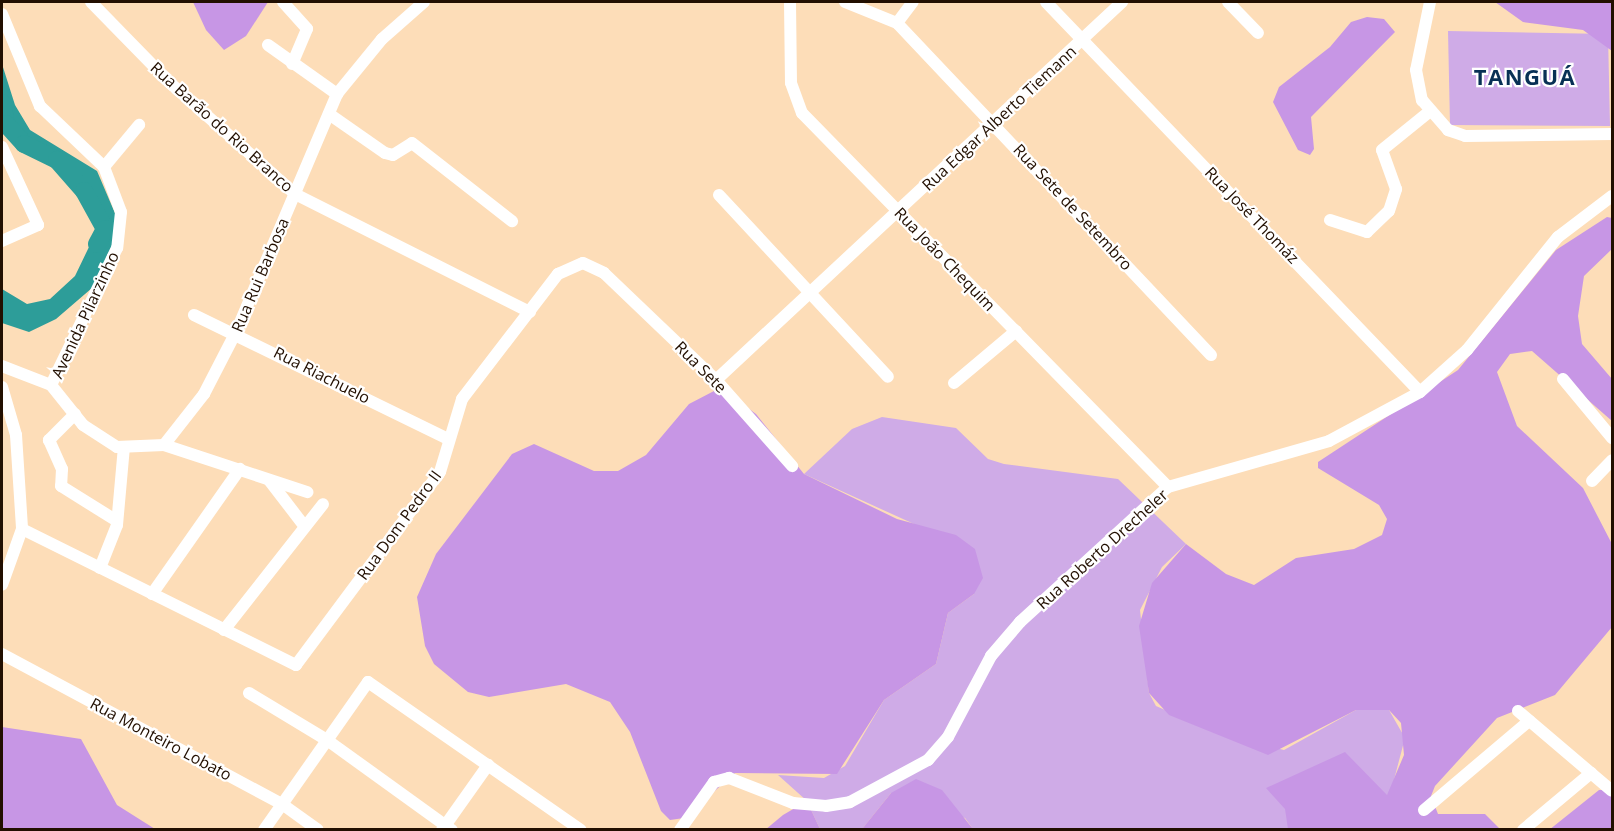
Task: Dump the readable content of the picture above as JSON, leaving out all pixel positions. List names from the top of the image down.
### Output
{
  "streets": {
    "street": [
      "Rua Edgar Alberto Tiemann",
      "Rua Barão do Rio Branco",
      "Rua Sete de Setembro",
      "Rua José Thomáz",
      "Rua João Chequim",
      "Rua Rui Barbosa",
      "Avenida Pilarzinho",
      "Rua Sete",
      "Rua Riachuelo",
      "Rua Dom Pedro II",
      "Rua Roberto Drecheler",
      "Rua Monteiro Lobato"
    ]
  },
  "crossings": [
    ["Rua Edgar Alberto Tiemann", "Rua Sete de Setembro"],
    ["Rua Edgar Alberto Tiemann", "Rua José Thomáz"],
    ["Rua Edgar Alberto Tiemann", "Rua João Chequim"],
    ["Rua Edgar Alberto Tiemann", "Rua Sete"],
    ["Rua Barão do Rio Branco", "Rua Rui Barbosa"],
    ["Rua Barão do Rio Branco", "Rua Dom Pedro II"],
    ["Rua José Thomáz", "Rua Roberto Drecheler"],
    ["Rua João Chequim", "Rua Roberto Drecheler"],
    ["Rua Rui Barbosa", "Rua Riachuelo"],
    ["Rua Sete", "Rua Dom Pedro II"],
    ["Rua Riachuelo", "Rua Dom Pedro II"]
  ],
  "districts": ["TANGUÁ"]
}
